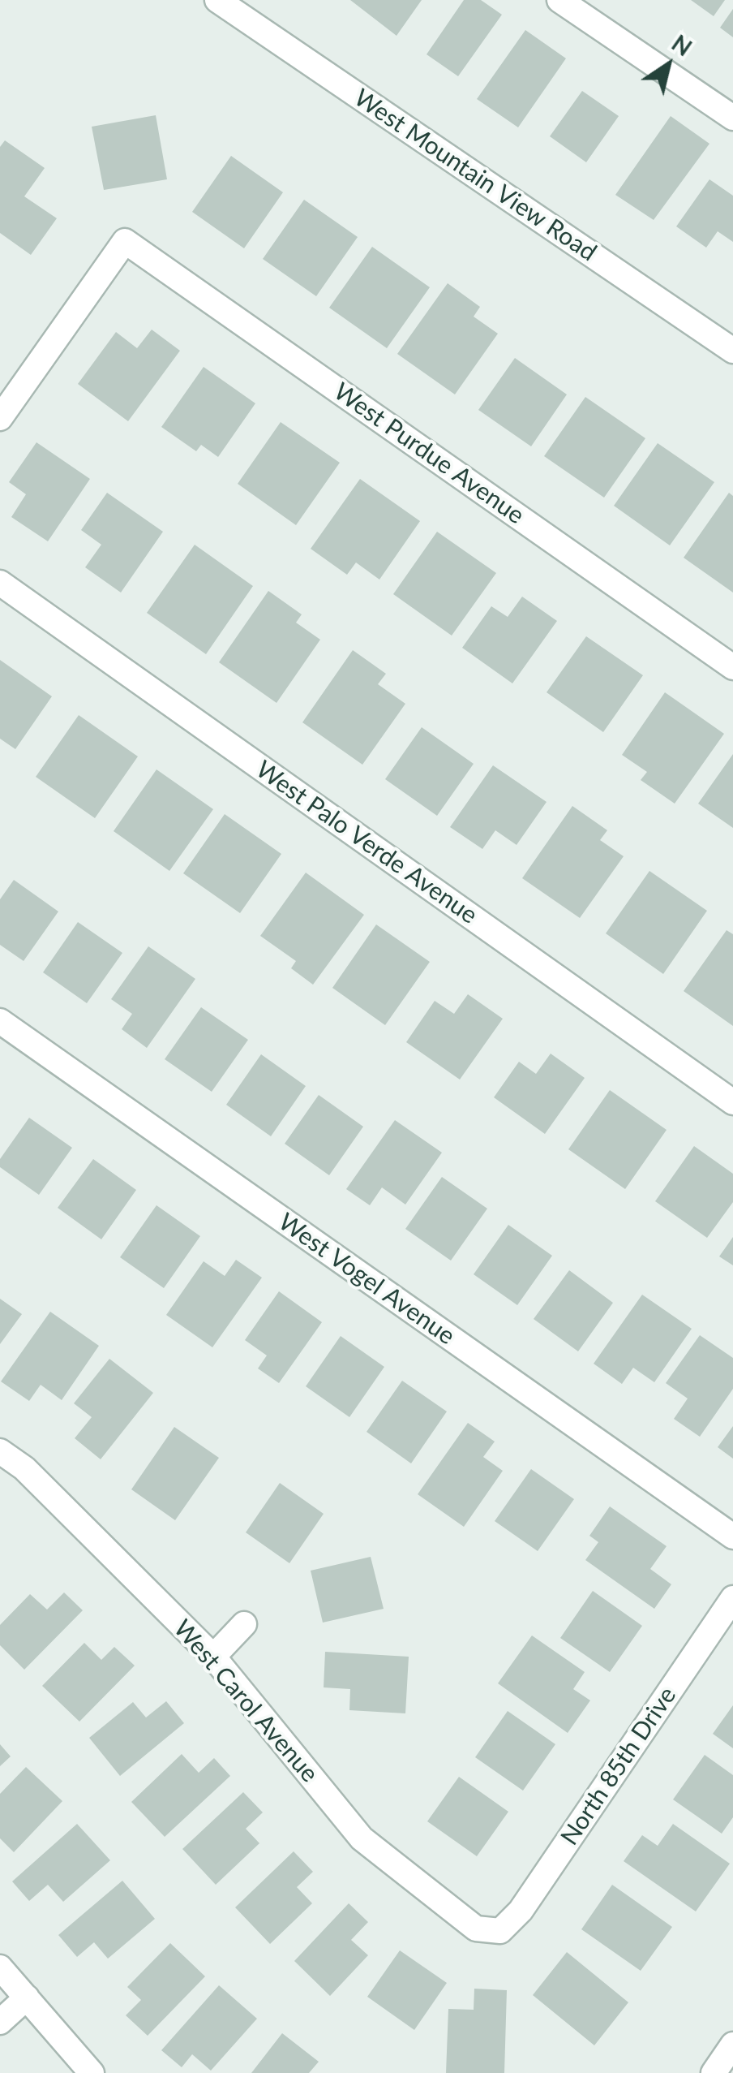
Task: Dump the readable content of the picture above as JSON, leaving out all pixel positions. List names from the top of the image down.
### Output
{
  "streets": {
    "street": [
      "West Mountain View Road",
      "West Purdue Avenue",
      "West Palo Verde Avenue",
      "West Vogel Avenue",
      "West Carol Avenue",
      "North 85th Drive"
    ]
  },
  "crossings": [
    ["West Carol Avenue", "North 85th Drive"]
  ],
  "north": "top right"
}
